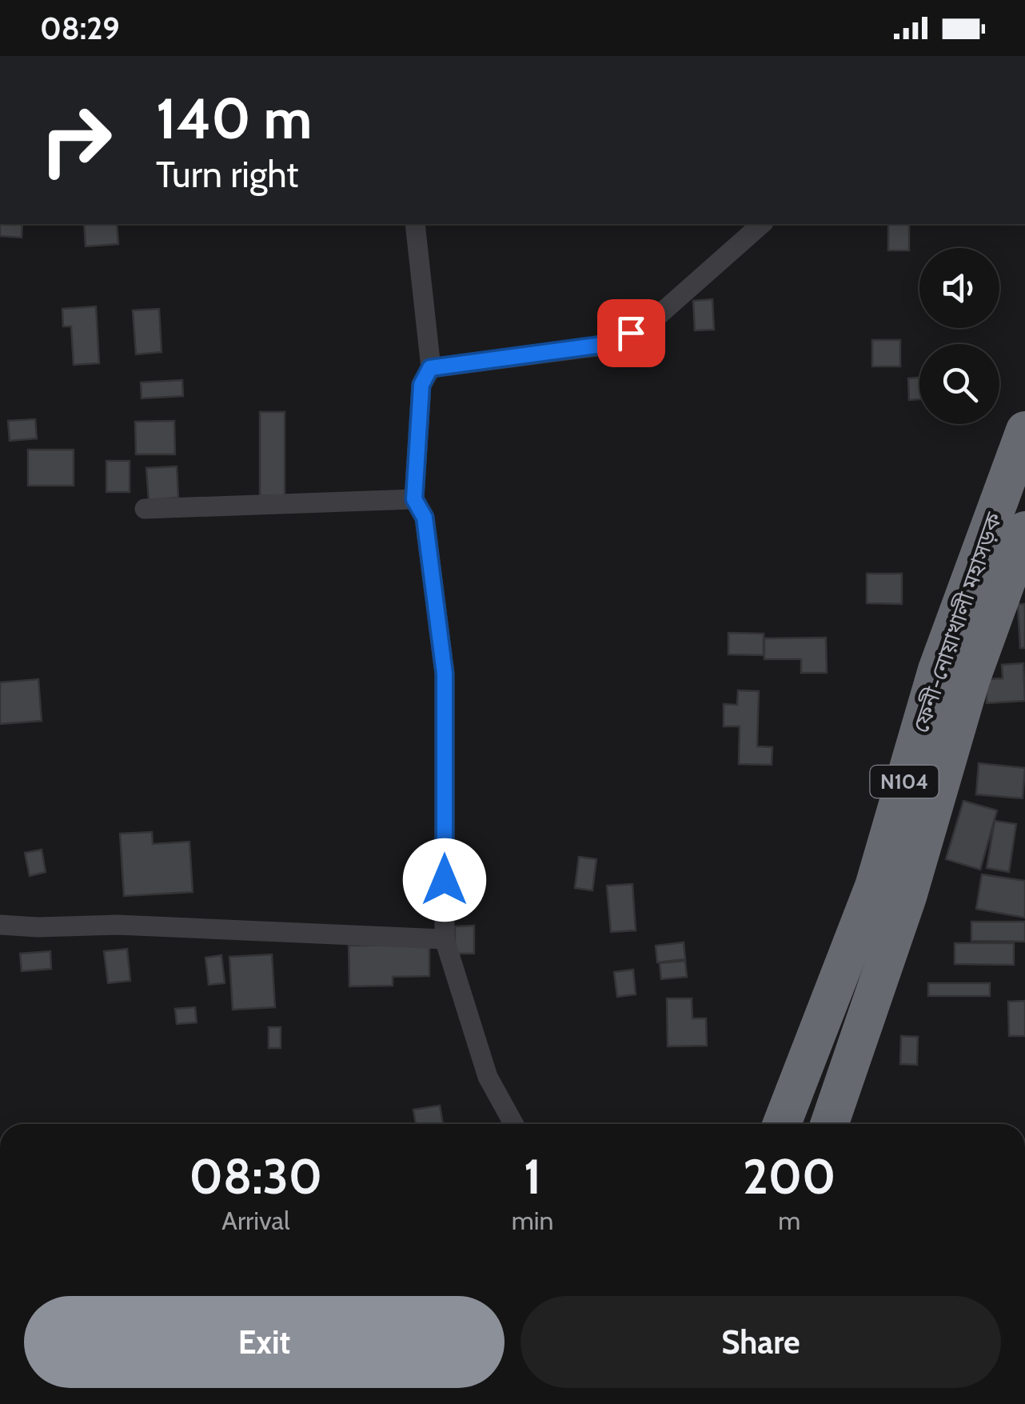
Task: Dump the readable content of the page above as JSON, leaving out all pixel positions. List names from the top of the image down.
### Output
{
  "streets": {
    "highway": ["ফেনী-নোয়াখালী মহাসড়ক", "N104"]
  },
  "page": {
    "status": "08:29",
    "turn": ["140 m", "Turn right"],
    "eta": [
      "08:30",
      "Arrival",
      "1",
      "min",
      "200",
      "m"
    ],
    "buttons": ["Exit", "Share"]
  }
}
